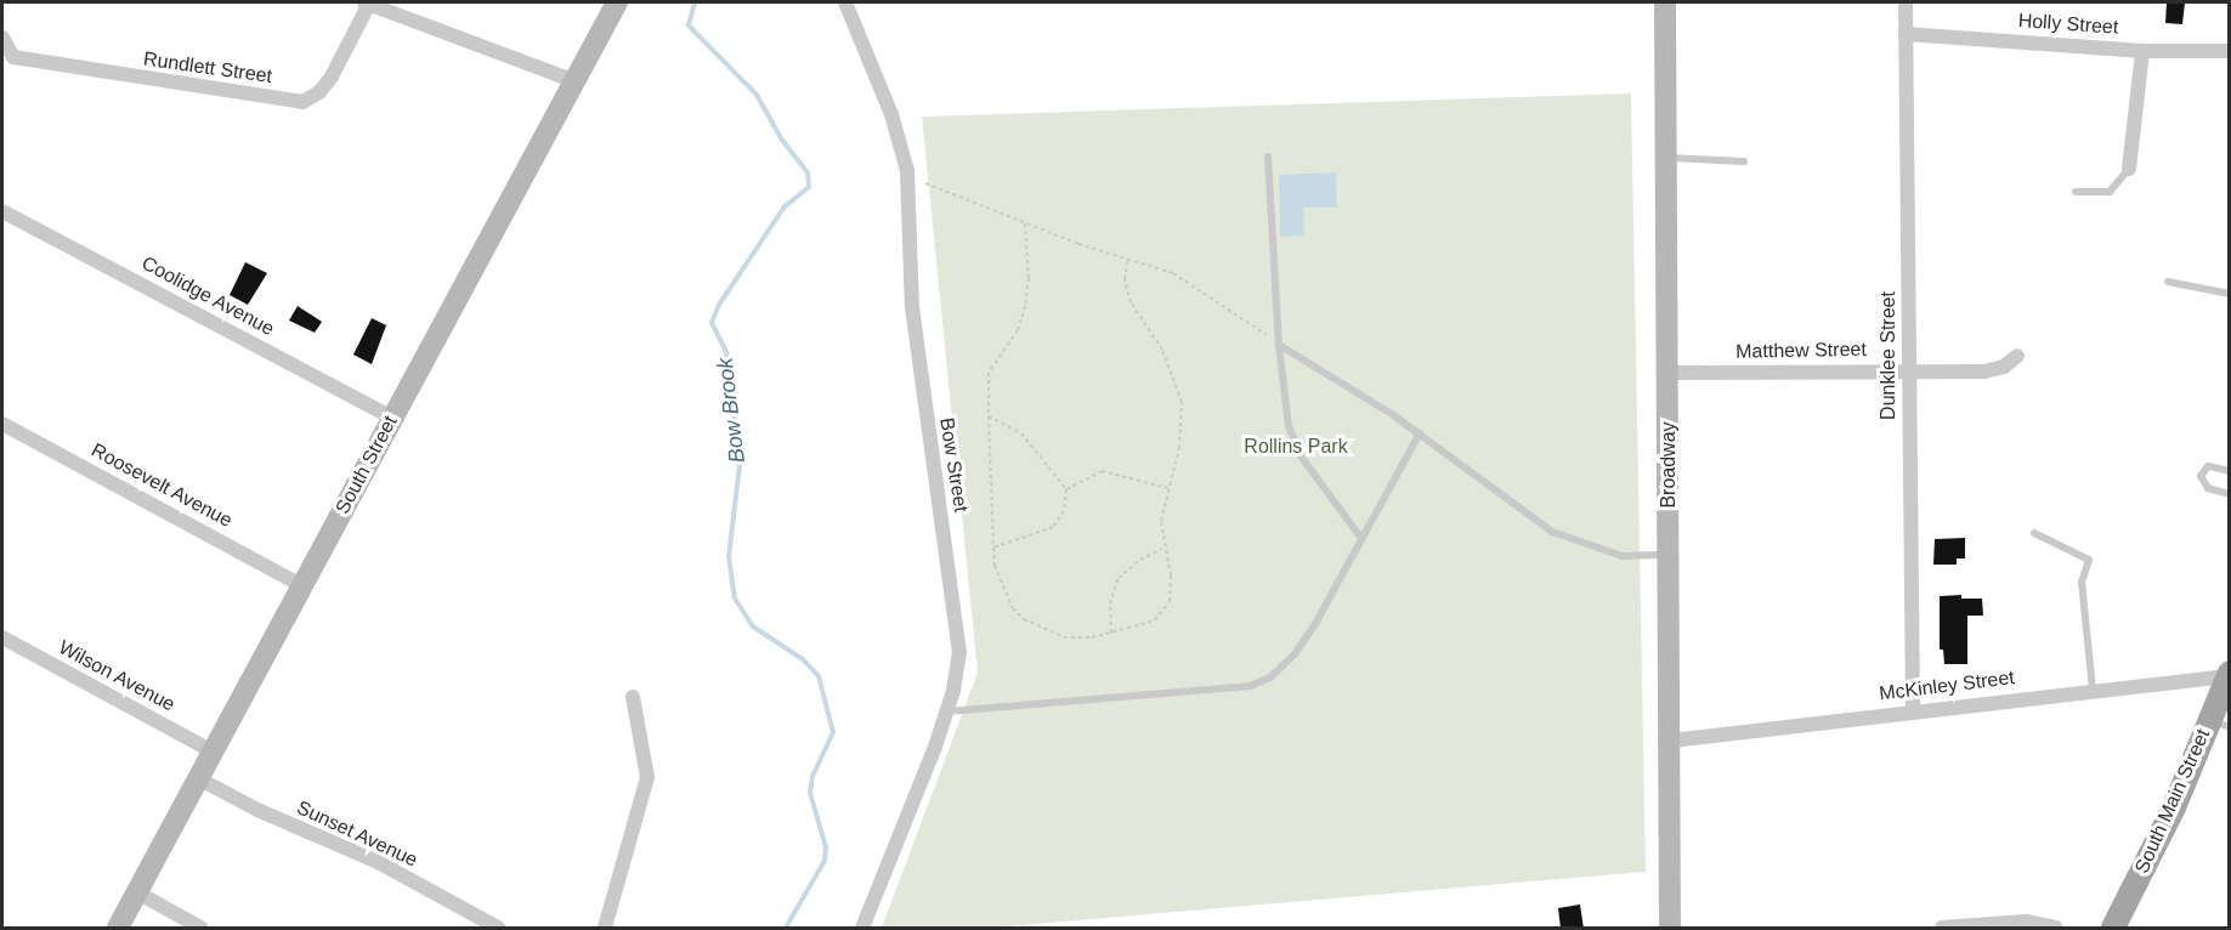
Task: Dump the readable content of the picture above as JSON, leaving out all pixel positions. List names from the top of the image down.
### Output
{
  "streets": {
    "main road": ["South Street", "Broadway", "South Main Street"],
    "street": [
      "Holly Street",
      "Rundlett Street",
      "Coolidge Avenue",
      "Matthew Street",
      "Dunklee Street",
      "Bow Street",
      "Roosevelt Avenue",
      "Wilson Avenue",
      "McKinley Street",
      "Sunset Avenue"
    ]
  },
  "crossings": [
    ["Holly Street", "Dunklee Street"],
    ["Coolidge Avenue", "South Street"],
    ["Matthew Street", "Dunklee Street"],
    ["Matthew Street", "Broadway"],
    ["Dunklee Street", "McKinley Street"],
    ["South Street", "Roosevelt Avenue"],
    ["South Street", "Wilson Avenue"],
    ["South Street", "Sunset Avenue"],
    ["Broadway", "McKinley Street"],
    ["McKinley Street", "South Main Street"]
  ],
  "water": ["Bow Brook"],
  "parks": ["Rollins Park"]
}
